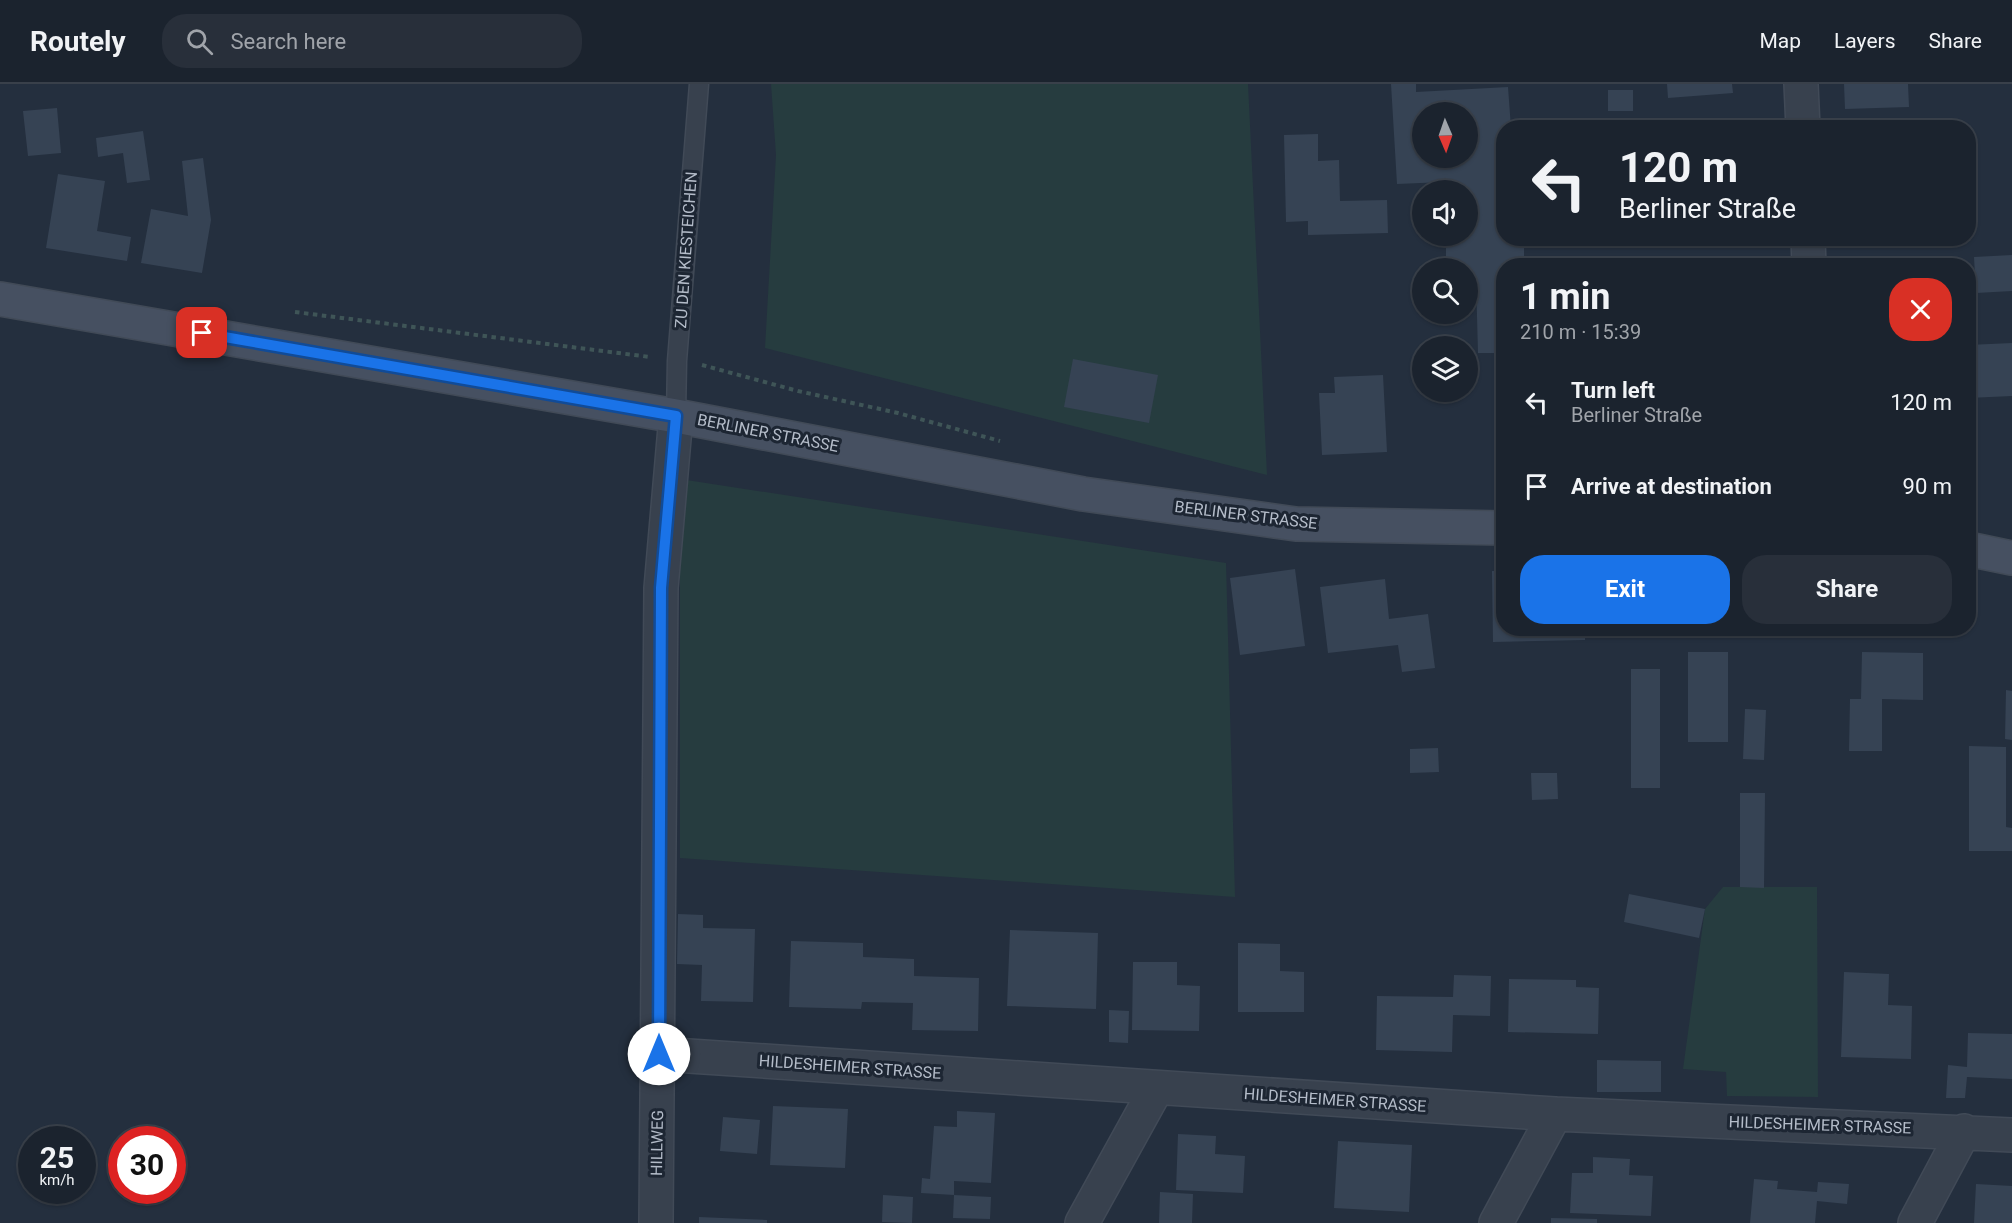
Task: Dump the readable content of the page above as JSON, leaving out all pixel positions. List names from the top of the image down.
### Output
{
  "streets": {
    "main road": ["BERLINER STRASSE"],
    "street": ["HILDESHEIMER STRASSE", "HILLWEG"],
    "lane": ["ZU DEN KIESTEICHEN"]
  },
  "crossings": [
    ["ZU DEN KIESTEICHEN", "BERLINER STRASSE"],
    ["ZU DEN KIESTEICHEN", "HILLWEG"],
    ["BERLINER STRASSE", "HILLWEG"],
    ["HILDESHEIMER STRASSE", "HILLWEG"]
  ],
  "north": "bottom",
  "page": {
    "header": "Routely",
    "search": "Search here",
    "nav": ["Map", "Layers", "Share"],
    "turn": ["120 m", "Berliner Straße"],
    "heading": ["1 min", "210 m · 15:39"],
    "list": [
      {
        "name": "Turn left",
        "note": "Berliner Straße",
        "value": "120 m"
      },
      {
        "name": "Arrive at destination",
        "value": "90 m"
      }
    ],
    "buttons": ["Exit", "Share"],
    "speed": "25 km/h",
    "limit": "30"
  }
}
